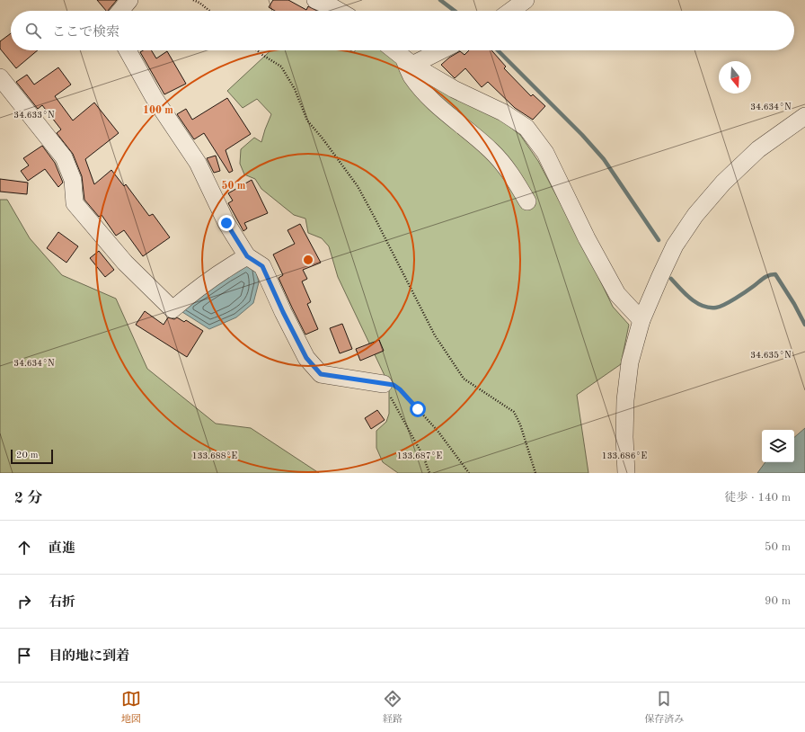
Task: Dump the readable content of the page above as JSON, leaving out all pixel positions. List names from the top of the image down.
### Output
{
  "scale_bar": "20 m",
  "north": "bottom",
  "page": {
    "search": "ここで検索",
    "scale": "20 m",
    "heading": ["2 分", "徒歩 · 140 m"],
    "list": [
      ["直進", "50 m"],
      ["右折", "90 m"],
      "目的地に到着"
    ],
    "nav": ["地図", "経路", "保存済み"]
  },
  "coordinates": [
    "34.634°N",
    "34.633°N",
    "34.635°N",
    "133.688°E",
    "133.687°E",
    "133.686°E"
  ],
  "rings": ["100 m", "50 m"]
}
